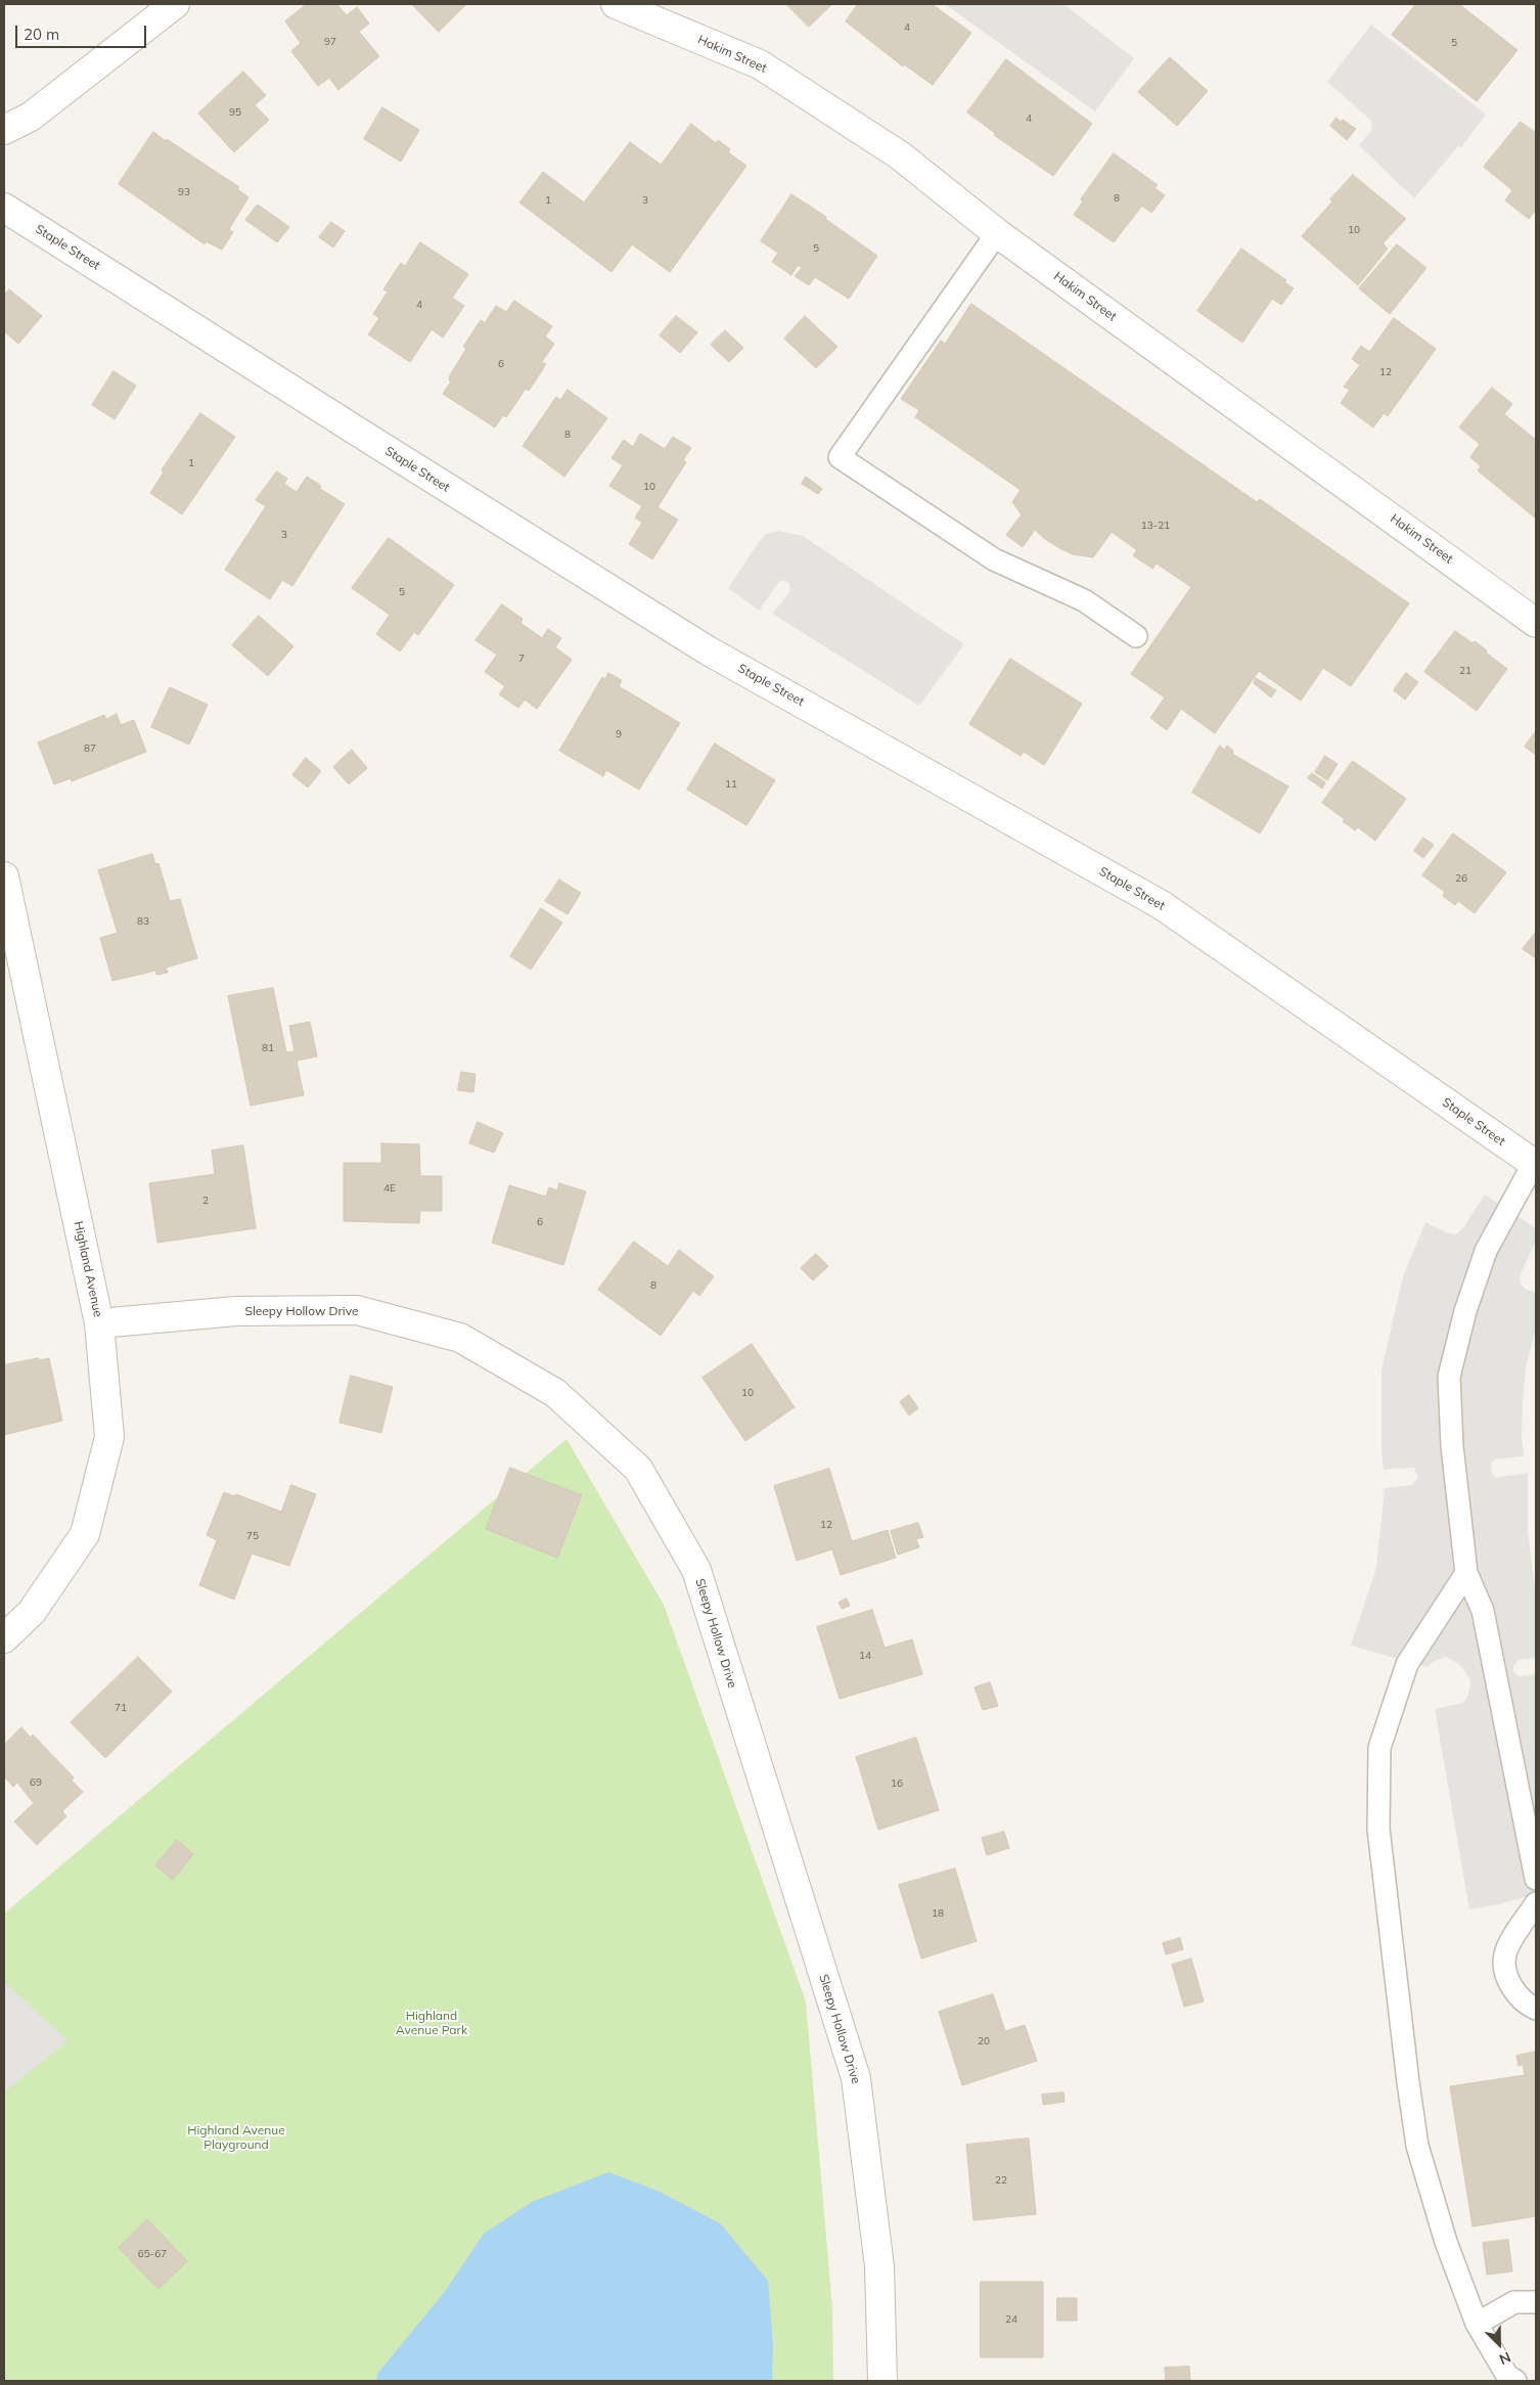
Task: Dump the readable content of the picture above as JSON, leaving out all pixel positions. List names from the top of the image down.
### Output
{
  "streets": {
    "street": [
      "Hakim Street",
      "Staple Street",
      "Highland Avenue",
      "Sleepy Hollow Drive"
    ]
  },
  "crossings": [
    ["Highland Avenue", "Sleepy Hollow Drive"]
  ],
  "parks": ["Highland Avenue Park", "Highland Avenue Playground"],
  "house_numbers": [
    "4",
    "97",
    "5",
    "95",
    "4",
    "93",
    "8",
    "1",
    "3",
    "10",
    "5",
    "4",
    "6",
    "12",
    "8",
    "1",
    "10",
    "13-21",
    "3",
    "5",
    "7",
    "21",
    "9",
    "87",
    "11",
    "26",
    "83",
    "81",
    "4E",
    "2",
    "6",
    "8",
    "10",
    "12",
    "75",
    "14",
    "71",
    "69",
    "16",
    "18",
    "20",
    "22",
    "65-67",
    "24"
  ],
  "scale_bar": "20 m",
  "north": "bottom right"
}
